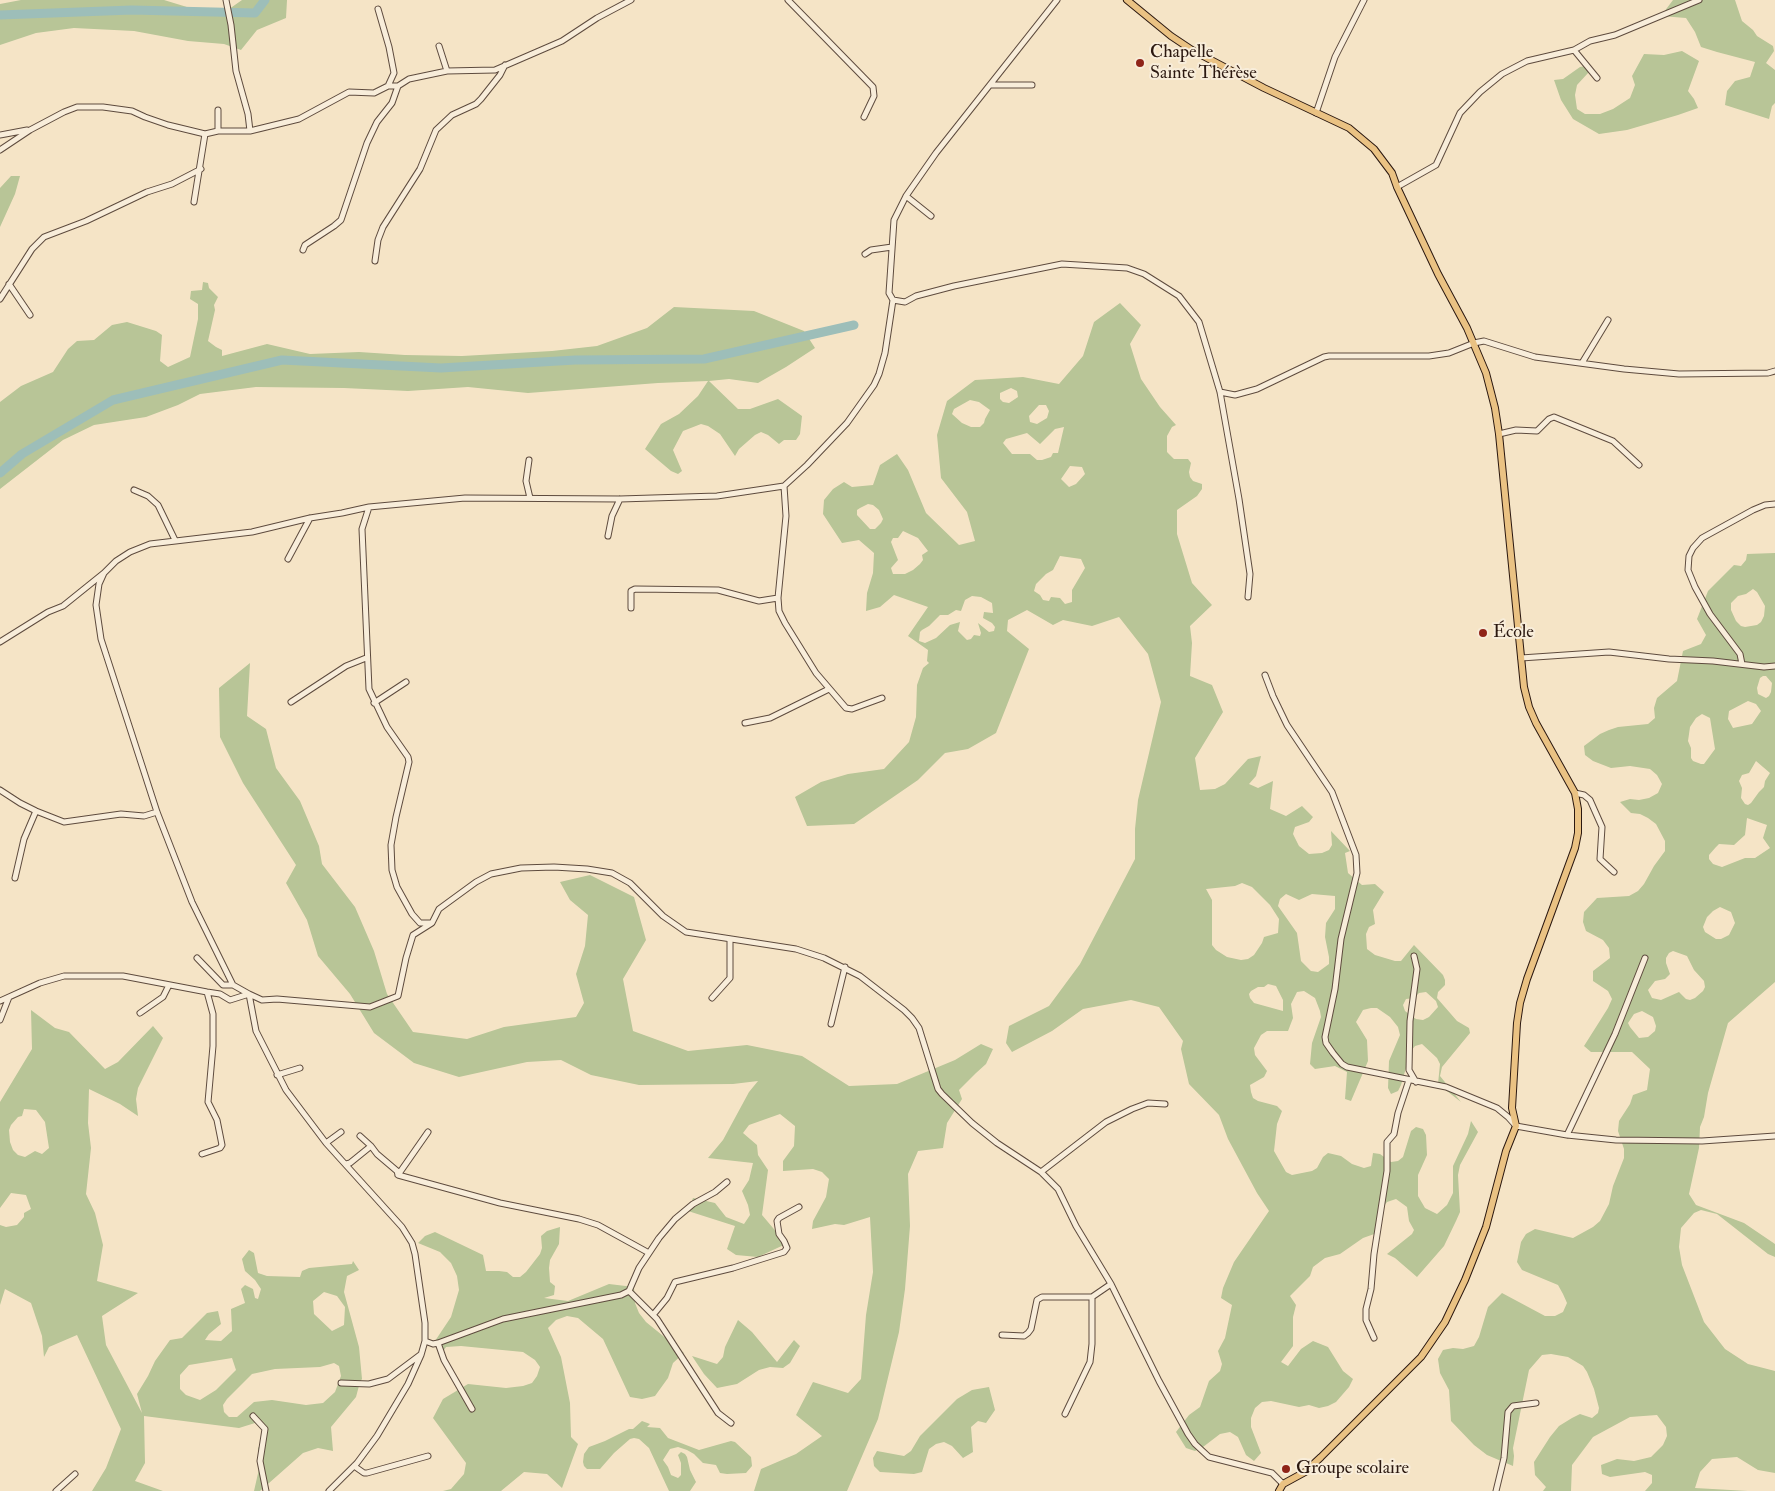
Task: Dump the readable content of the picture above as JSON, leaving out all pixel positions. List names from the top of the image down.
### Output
{
  "places": ["Chapelle Sainte Thérèse", "École", "Groupe scolaire"]
}
